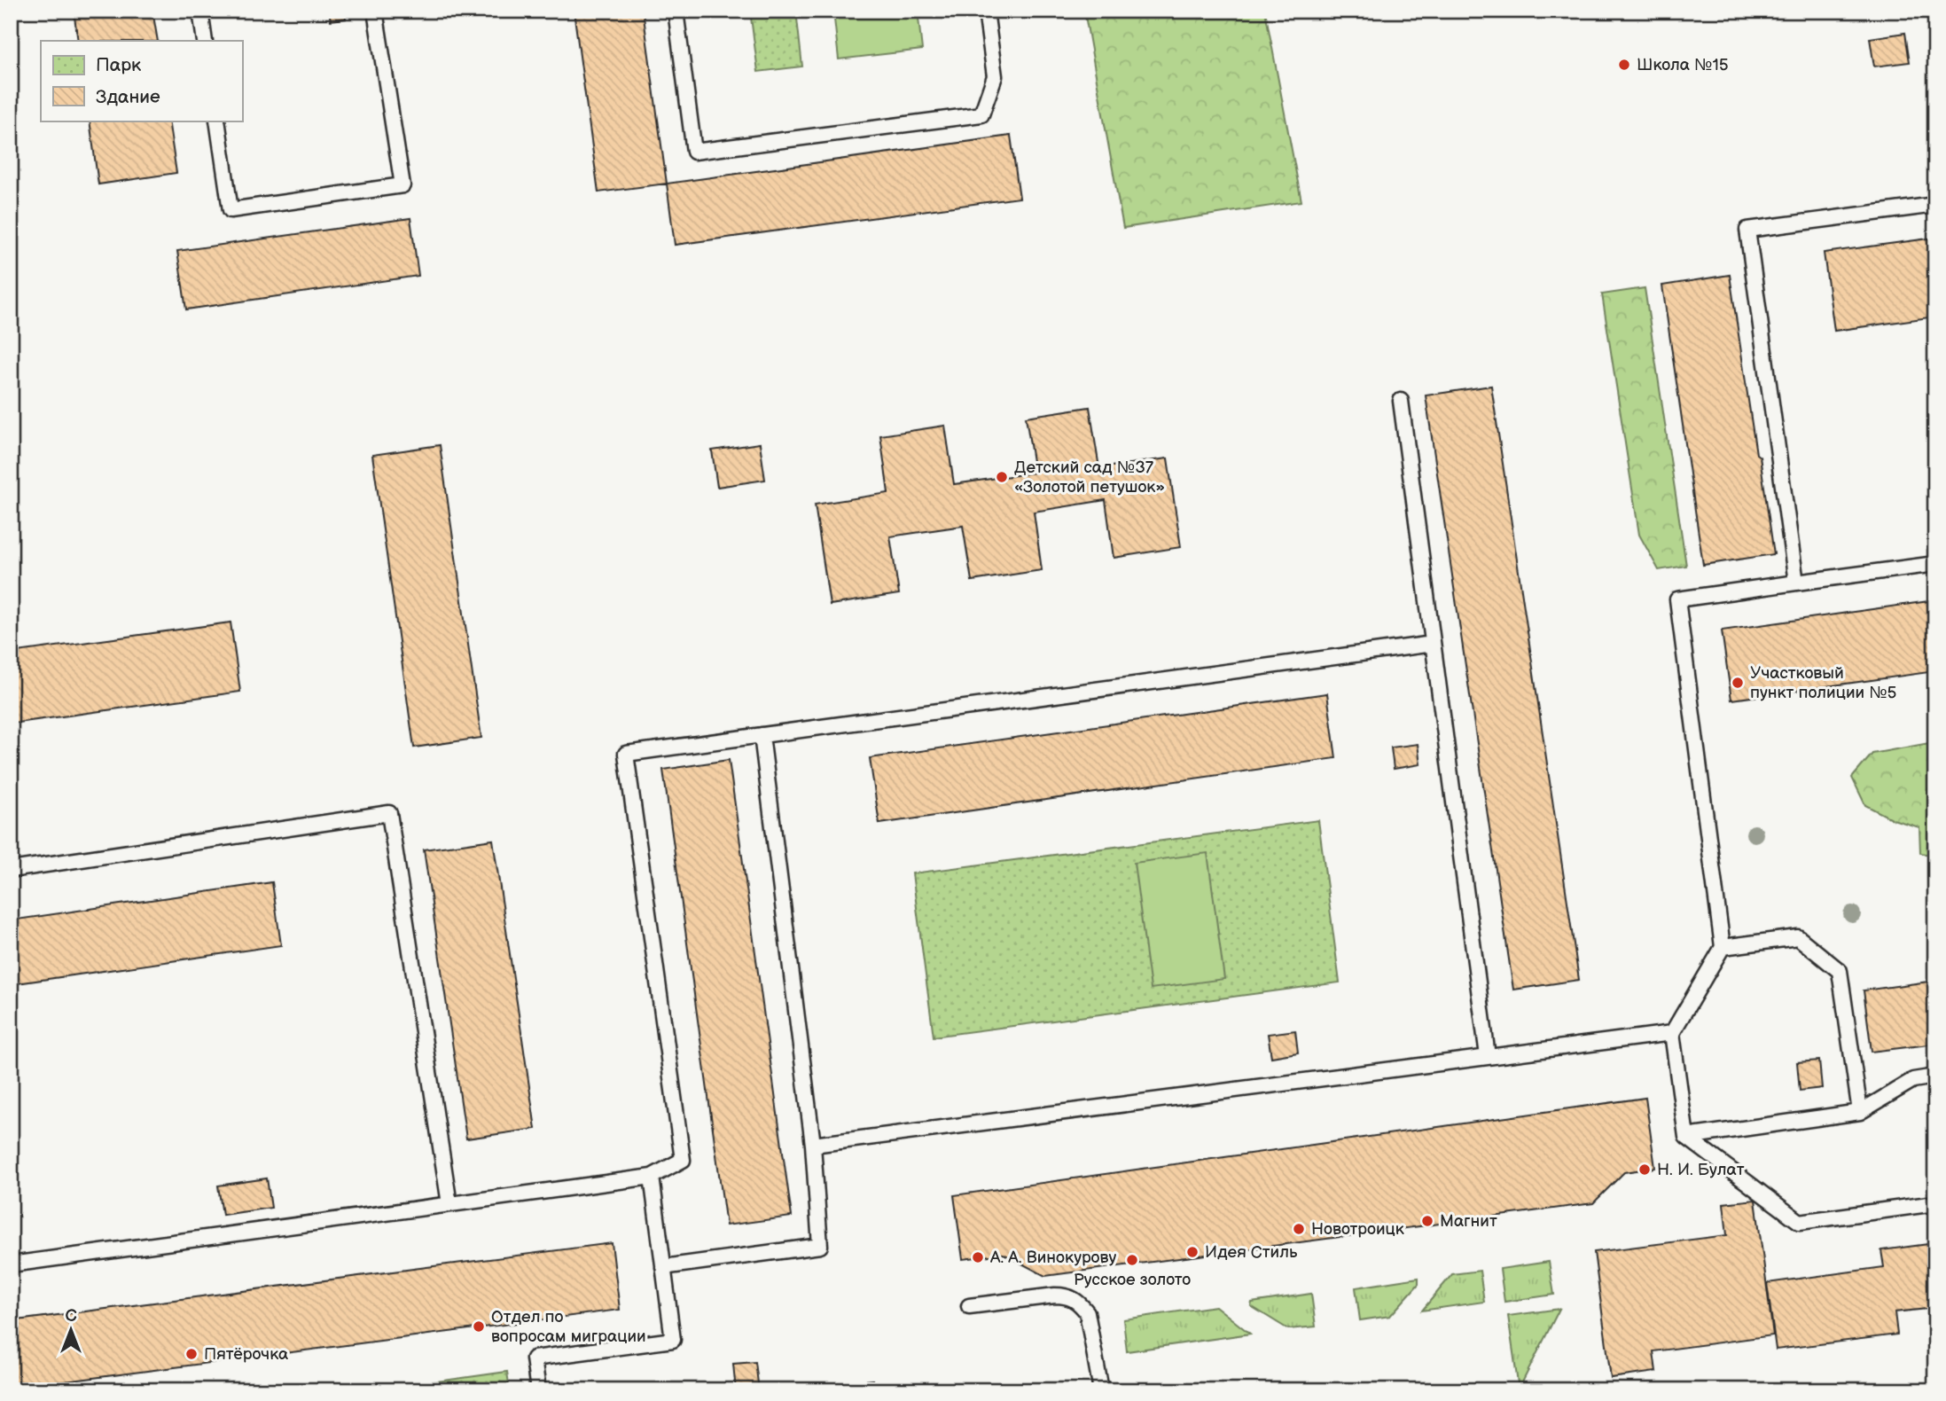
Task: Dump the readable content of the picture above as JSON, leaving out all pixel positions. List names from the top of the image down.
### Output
{
  "places": [
    "Школа №15",
    "Детский сад №37 «Золотой петушок»",
    "Участковый пункт полиции №5",
    "Н. И. Булат",
    "Магнит",
    "Новотроицк",
    "Идея Стиль",
    "А. А. Винокурову",
    "Русское золото",
    "Отдел по вопросам миграции",
    "Пятёрочка"
  ],
  "legend": ["Парк", "Здание"],
  "north": "top"
}
